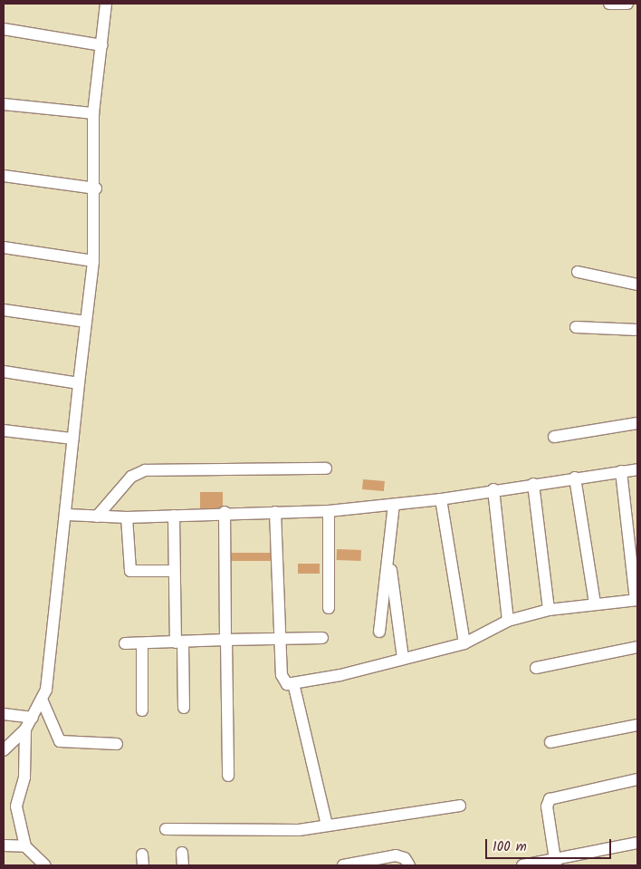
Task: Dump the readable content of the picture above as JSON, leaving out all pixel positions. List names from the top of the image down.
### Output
{
  "scale_bar": "100 m"
}
